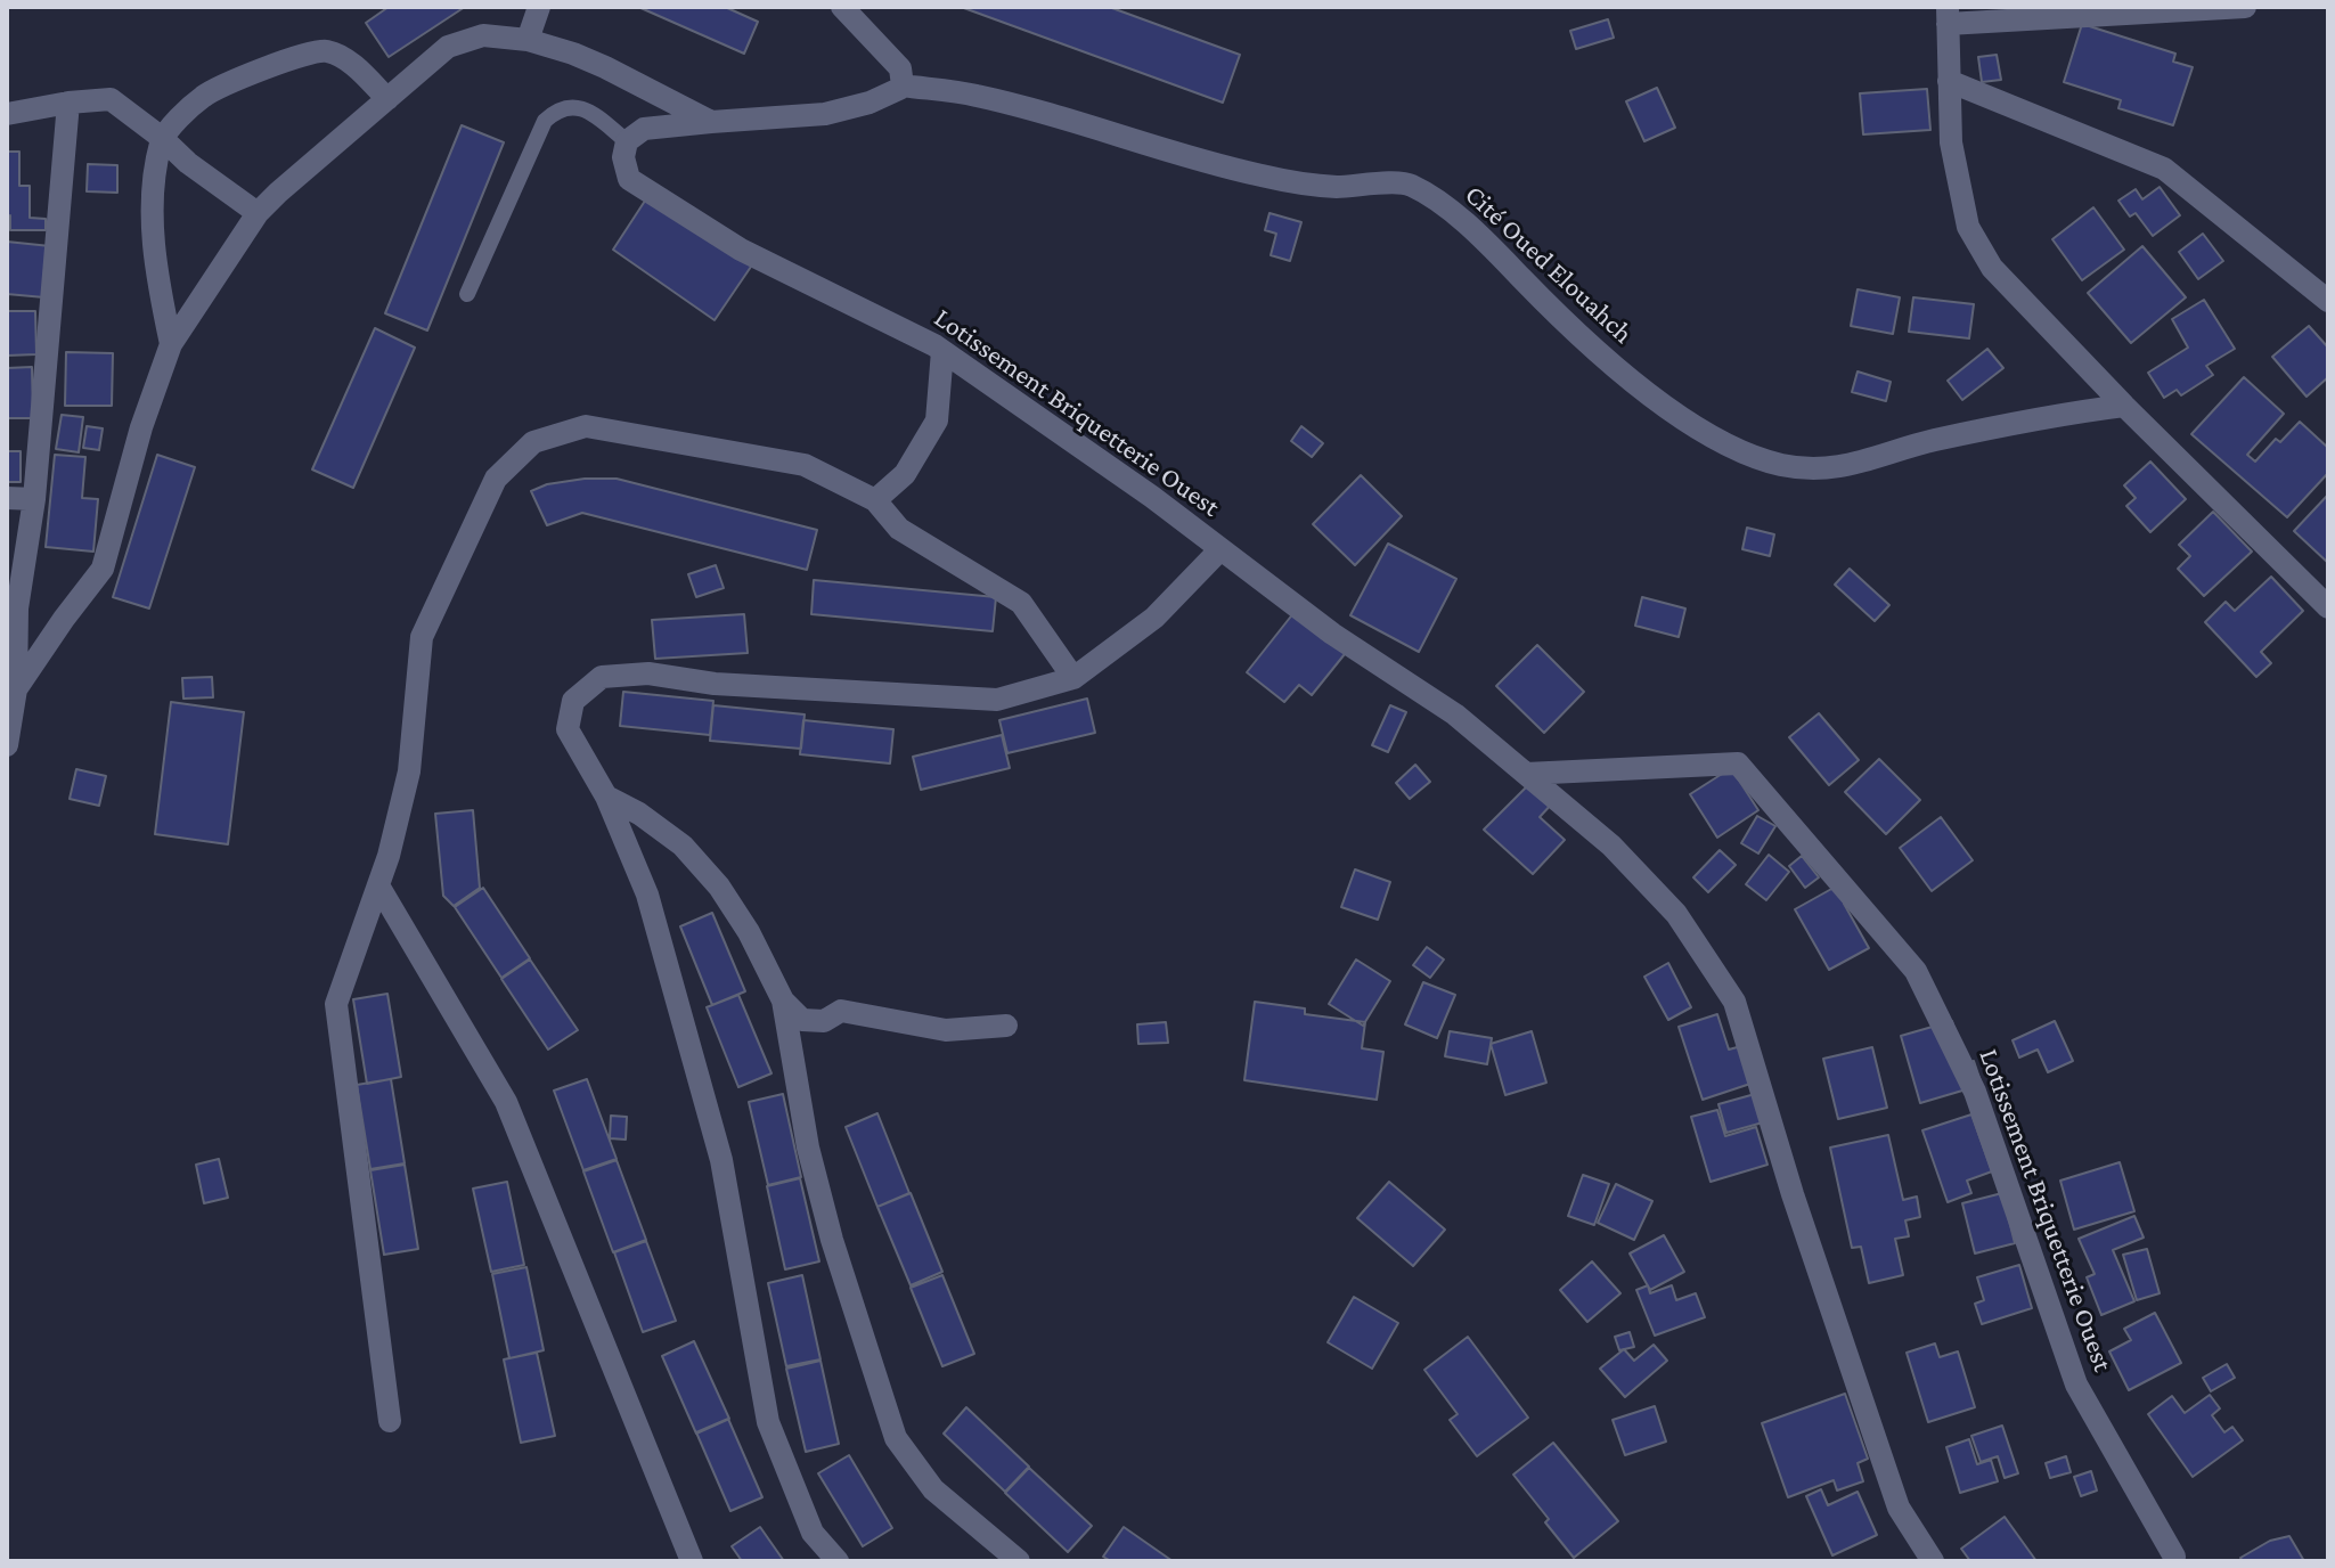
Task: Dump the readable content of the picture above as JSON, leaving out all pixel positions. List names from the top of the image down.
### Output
{
  "streets": {
    "street": ["Cité Oued Elouahch", "Lotissement Briquetterie Ouest"]
  }
}
